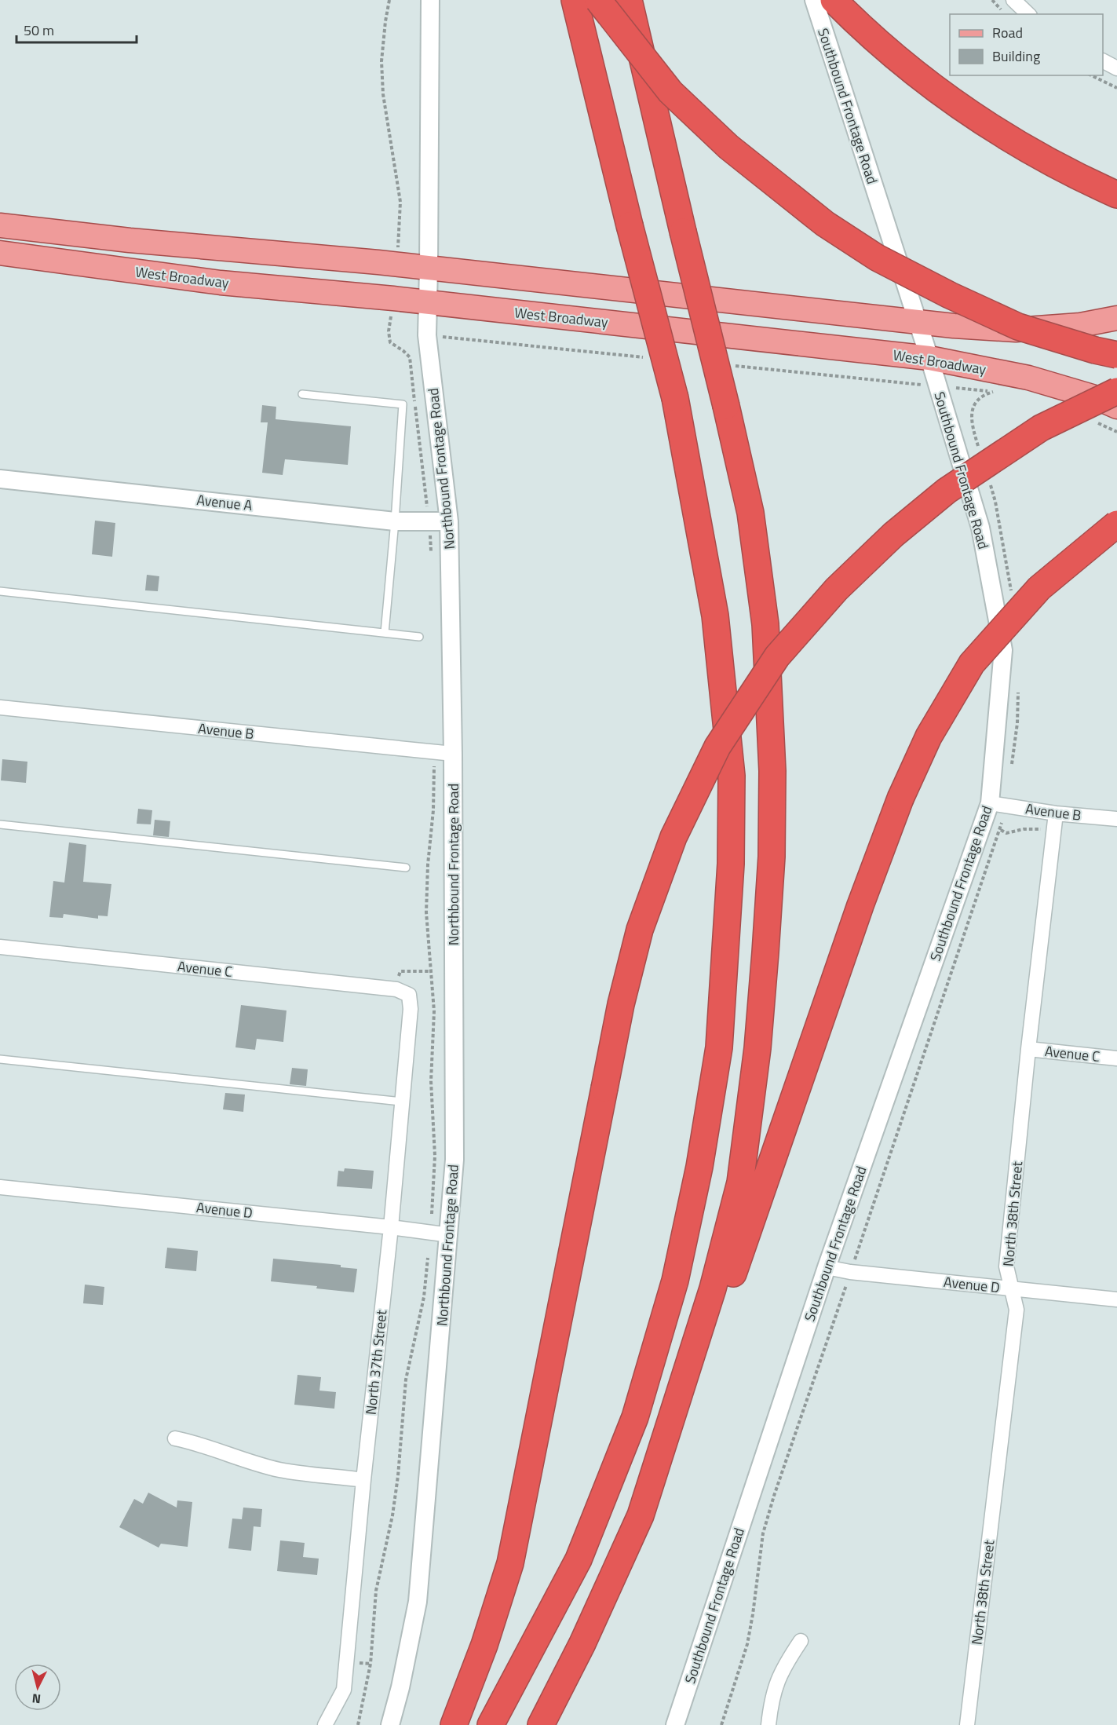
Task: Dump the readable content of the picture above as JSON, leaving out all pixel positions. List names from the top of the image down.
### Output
{
  "streets": {
    "main road": ["West Broadway"],
    "street": [
      "Southbound Frontage Road",
      "Northbound Frontage Road",
      "Avenue A",
      "Avenue B",
      "Avenue C",
      "Avenue D",
      "North 38th Street",
      "North 37th Street"
    ]
  },
  "crossings": [
    ["Southbound Frontage Road", "West Broadway"],
    ["Southbound Frontage Road", "Avenue B"],
    ["Southbound Frontage Road", "Avenue D"],
    ["West Broadway", "Northbound Frontage Road"],
    ["Northbound Frontage Road", "Avenue A"],
    ["Northbound Frontage Road", "Avenue B"],
    ["Northbound Frontage Road", "Avenue D"],
    ["Avenue B", "North 38th Street"],
    ["Avenue C", "North 38th Street"],
    ["Avenue C", "North 37th Street"],
    ["Avenue D", "North 38th Street"],
    ["Avenue D", "North 37th Street"]
  ],
  "legend": ["Road", "Building"],
  "scale_bar": "50 m",
  "north": "bottom"
}
